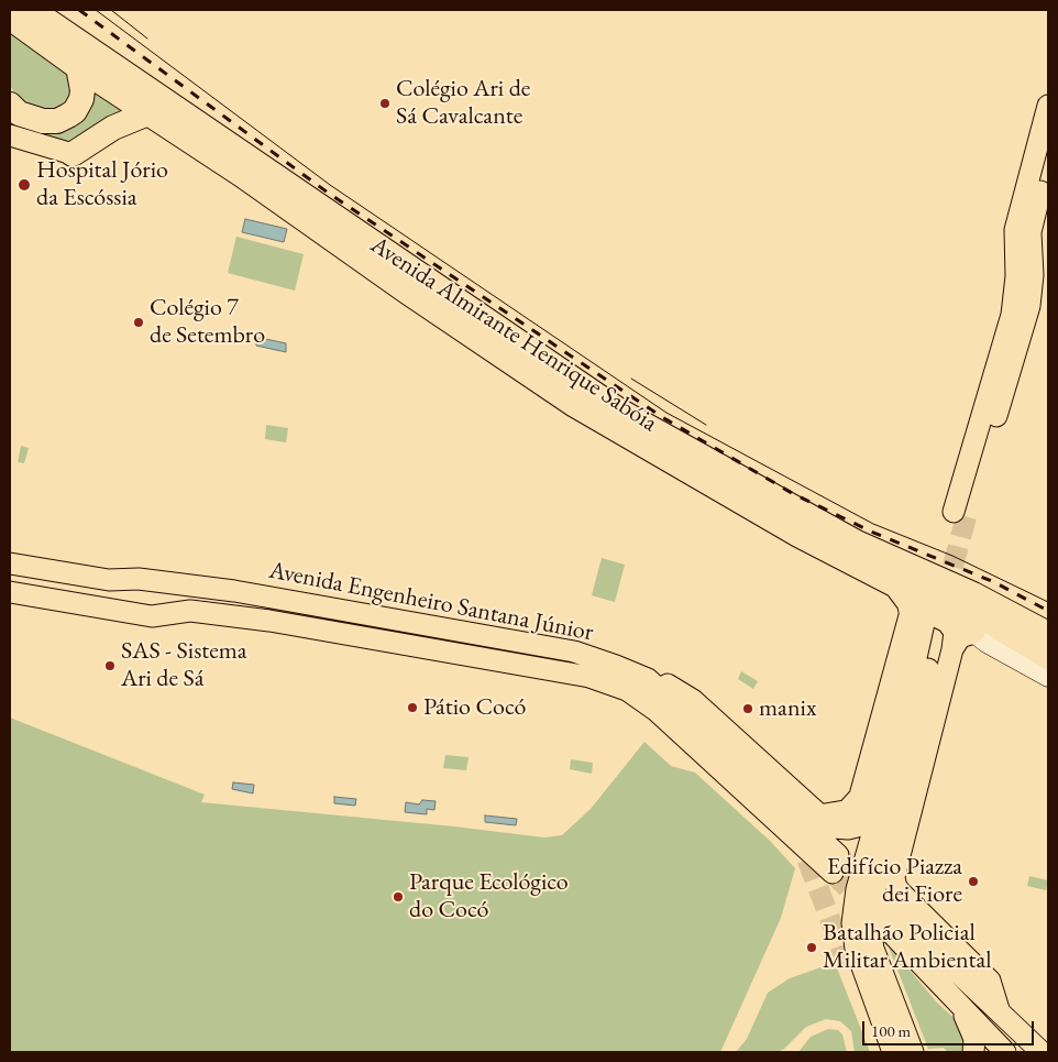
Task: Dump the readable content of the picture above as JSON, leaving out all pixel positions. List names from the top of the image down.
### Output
{
  "streets": {
    "highway": ["Avenida Almirante Henrique Sabóia"],
    "main road": ["Avenida Engenheiro Santana Júnior"]
  },
  "places": [
    "Colégio Ari de Sá Cavalcante",
    "Hospital Jório da Escóssia",
    "Colégio 7 de Setembro",
    "SAS - Sistema Ari de Sá",
    "Pátio Cocó",
    "manix",
    "Edifício Piazza dei Fiore",
    "Parque Ecológico do Cocó",
    "Batalhão Policial Militar Ambiental"
  ],
  "scale_bar": "100 m"
}
